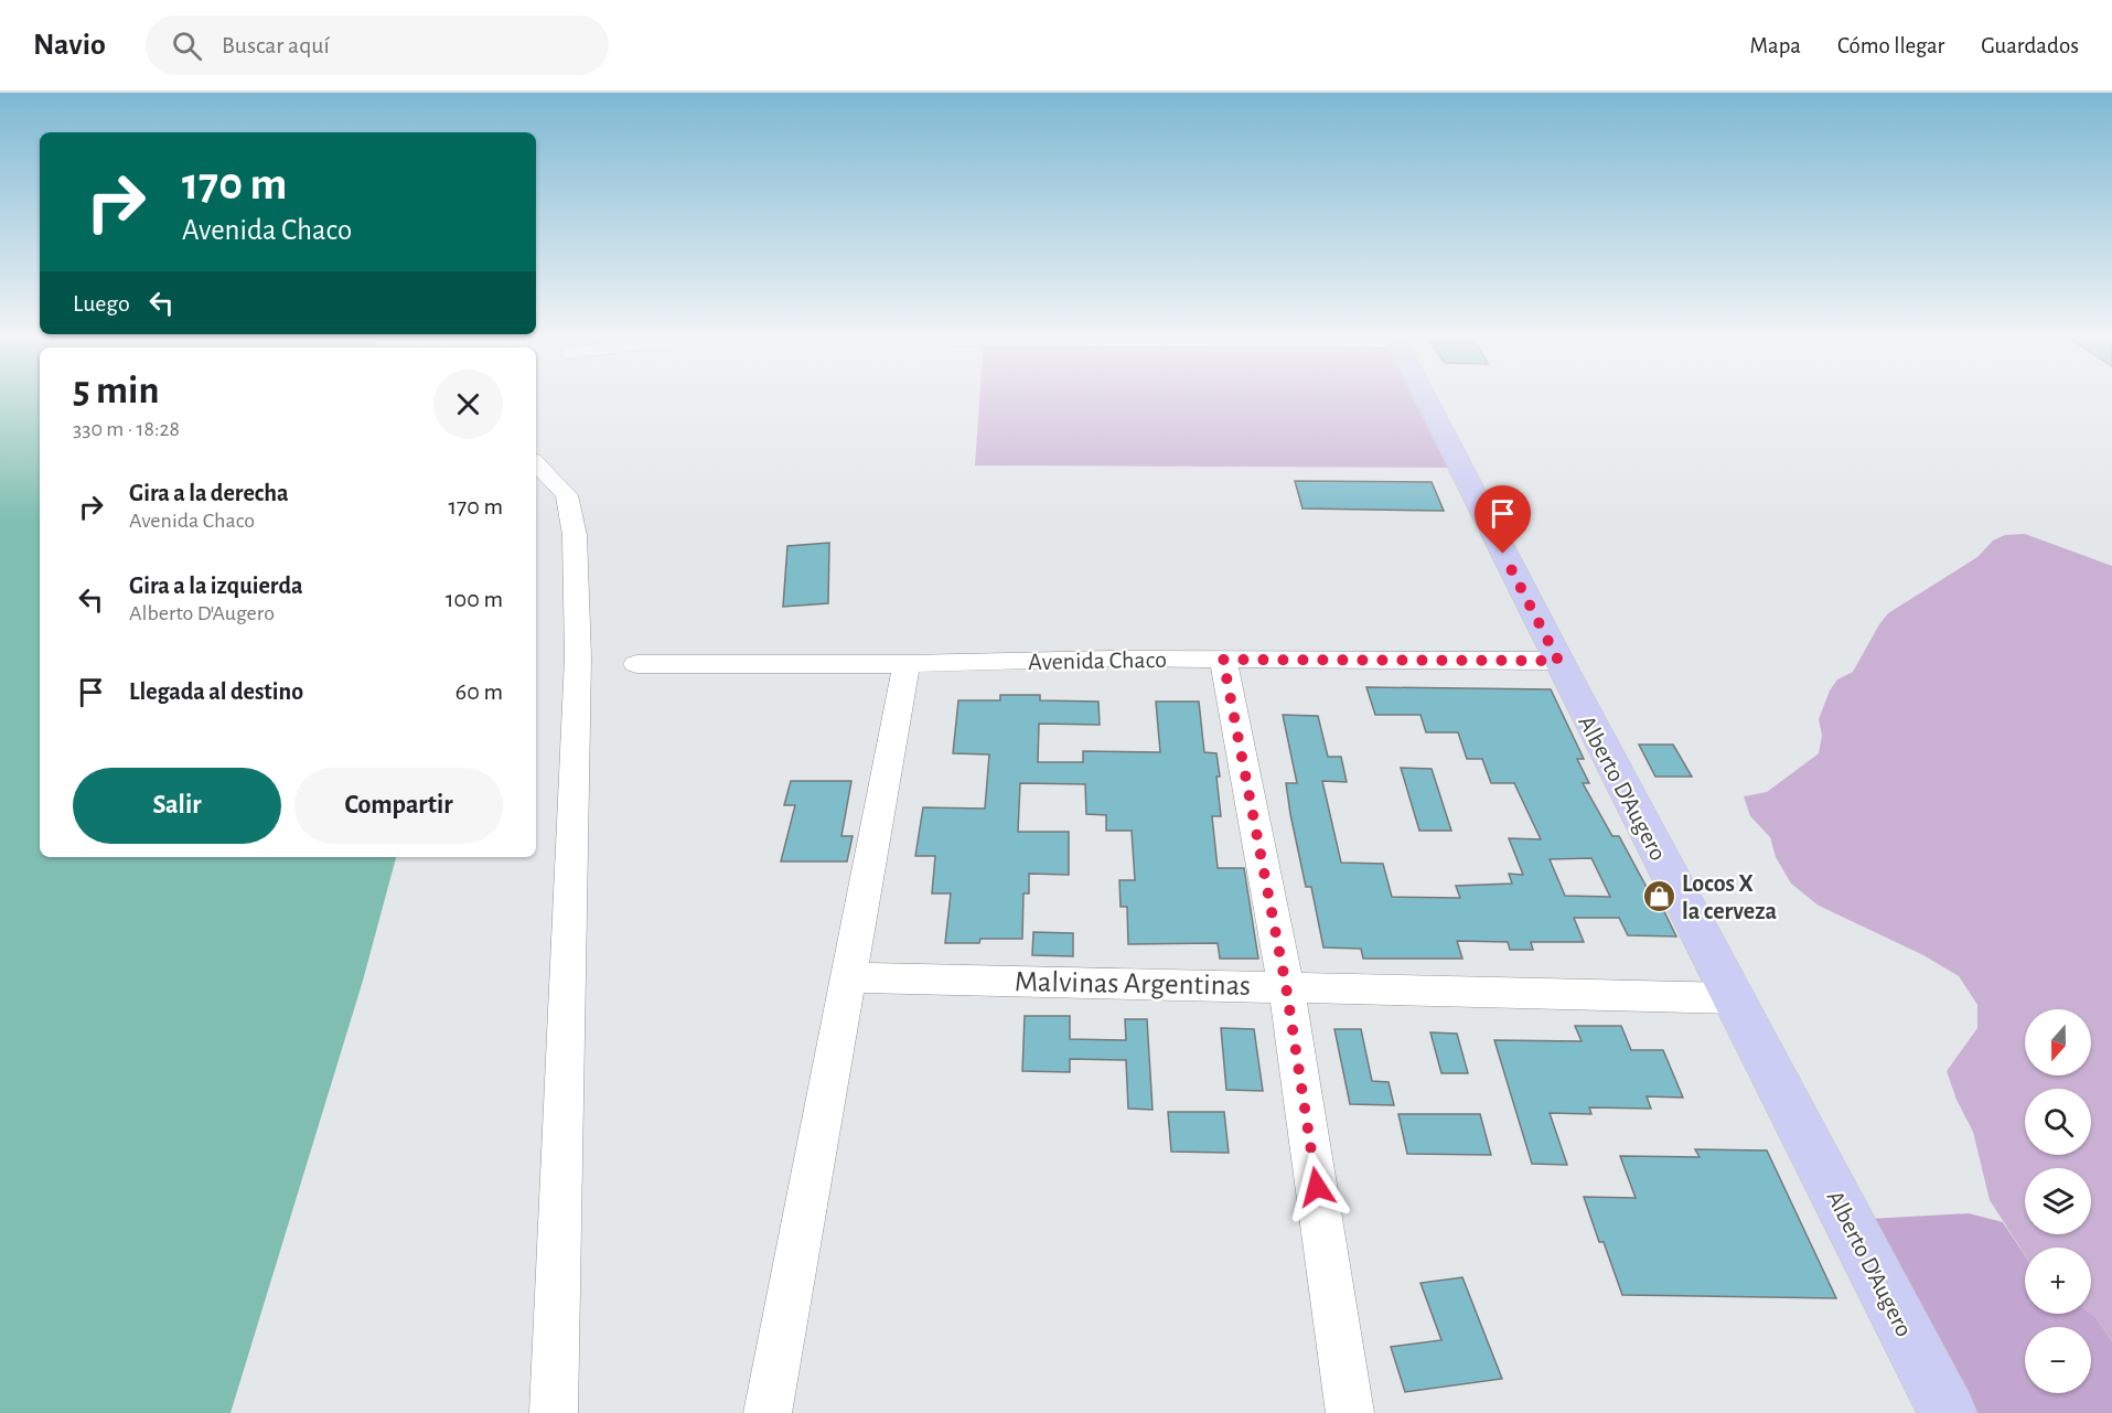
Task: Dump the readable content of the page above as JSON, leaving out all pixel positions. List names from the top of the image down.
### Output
{
  "streets": {
    "main road": ["Alberto D'Augero"],
    "street": ["Avenida Chaco", "Malvinas Argentinas"]
  },
  "crossings": [
    ["Avenida Chaco", "Alberto D'Augero"],
    ["Alberto D'Augero", "Malvinas Argentinas"]
  ],
  "places": {
    "shop": ["Locos X la cerveza"]
  },
  "north": "bottom",
  "page": {
    "header": "Navio",
    "search": "Buscar aquí",
    "nav": ["Mapa", "Cómo llegar", "Guardados"],
    "turn": ["170 m", "Avenida Chaco"],
    "then": "Luego",
    "heading": ["5 min", "330 m · 18:28"],
    "list": [
      {
        "name": "Gira a la derecha",
        "note": "Avenida Chaco",
        "value": "170 m"
      },
      {
        "name": "Gira a la izquierda",
        "note": "Alberto D'Augero",
        "value": "100 m"
      },
      {
        "name": "Llegada al destino",
        "value": "60 m"
      }
    ],
    "buttons": ["Salir", "Compartir"],
    "map_buttons": ["+", "−"]
  }
}
